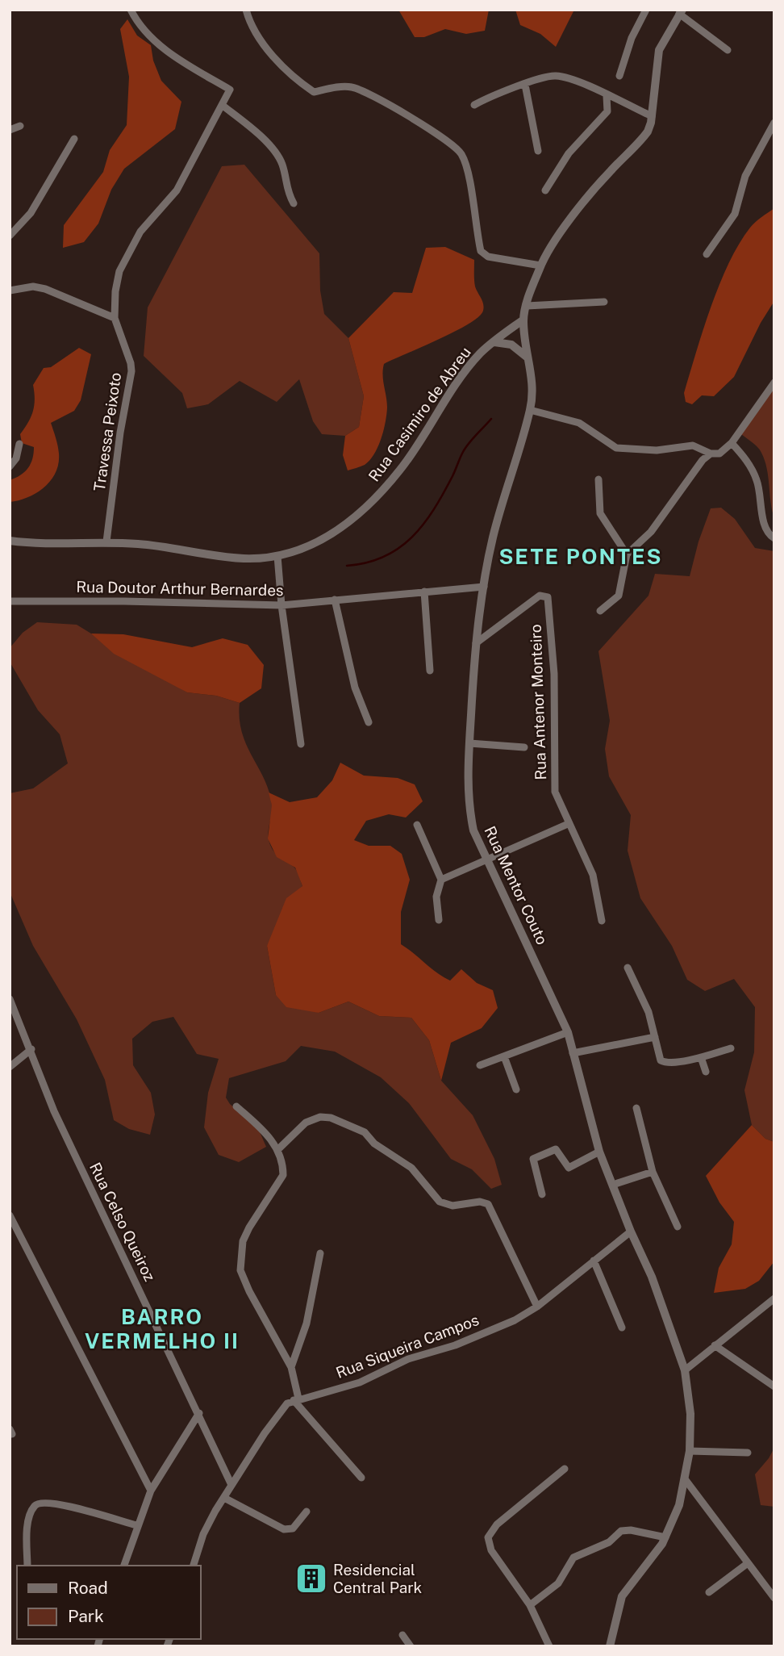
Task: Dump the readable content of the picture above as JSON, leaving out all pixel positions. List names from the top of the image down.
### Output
{
  "streets": {
    "street": [
      "Rua Casimiro de Abreu",
      "Travessa Peixoto",
      "Rua Doutor Arthur Bernardes",
      "Rua Antenor Monteiro",
      "Rua Mentor Couto",
      "Rua Celso Queiroz",
      "Rua Siqueira Campos"
    ]
  },
  "crossings": [
    ["Rua Casimiro de Abreu", "Travessa Peixoto"],
    ["Rua Casimiro de Abreu", "Rua Mentor Couto"],
    ["Rua Doutor Arthur Bernardes", "Rua Mentor Couto"],
    ["Rua Antenor Monteiro", "Rua Mentor Couto"],
    ["Rua Mentor Couto", "Rua Siqueira Campos"]
  ],
  "districts": ["SETE PONTES", "BARRO VERMELHO II"],
  "places": {
    "building": ["Residencial Central Park"]
  },
  "legend": ["Road", "Park"]
}
